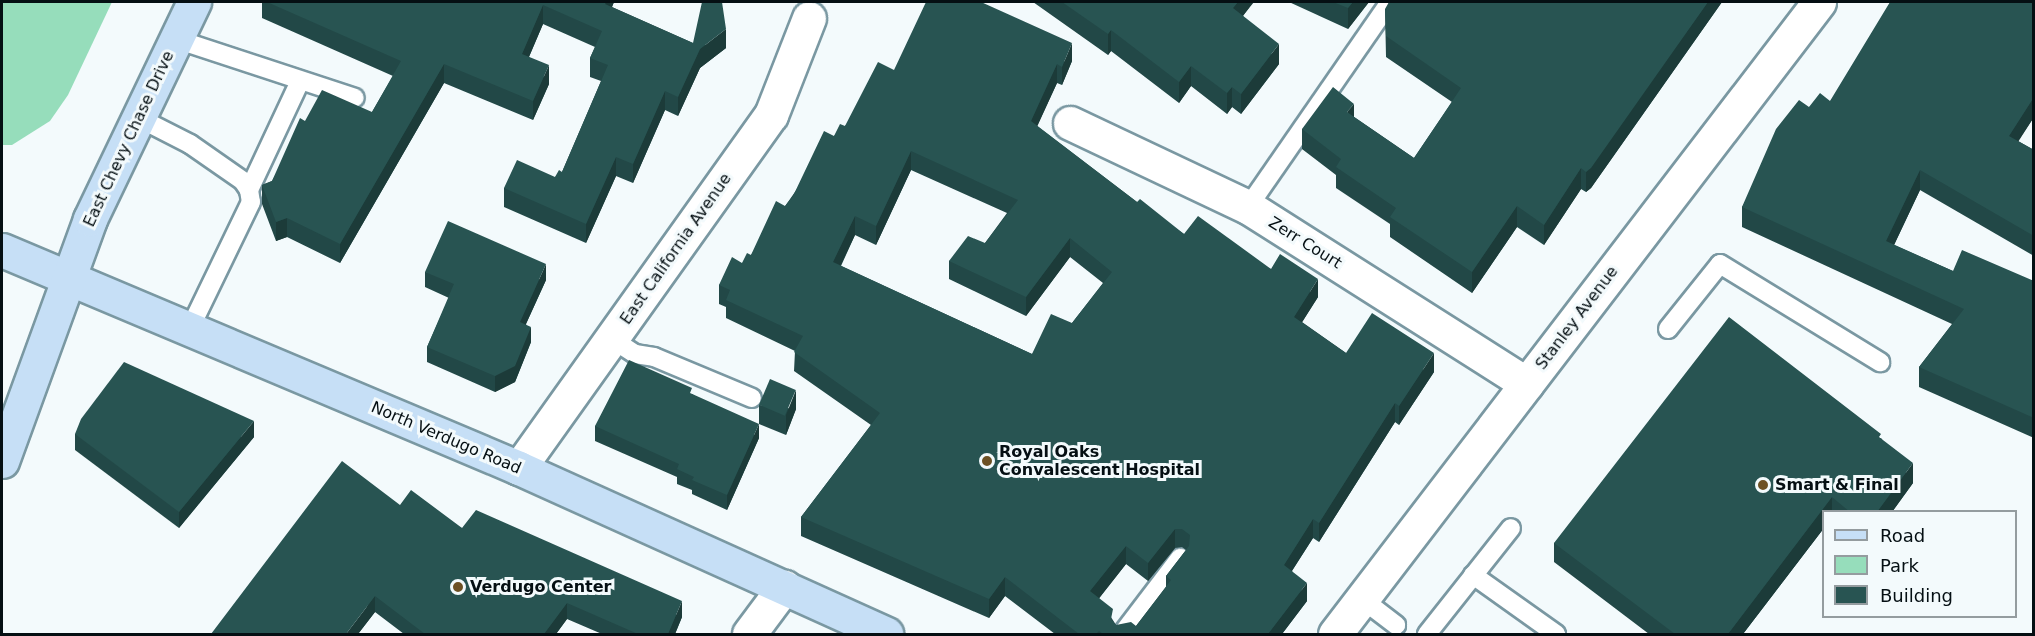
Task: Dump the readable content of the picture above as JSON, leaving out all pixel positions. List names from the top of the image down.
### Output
{
  "streets": {
    "main road": ["East Chevy Chase Drive", "North Verdugo Road"],
    "street": ["Zerr Court", "East California Avenue", "Stanley Avenue"]
  },
  "crossings": [
    ["East Chevy Chase Drive", "North Verdugo Road"],
    ["Zerr Court", "Stanley Avenue"],
    ["East California Avenue", "North Verdugo Road"]
  ],
  "places": ["Royal Oaks Convalescent Hospital", "Smart & Final", "Verdugo Center"],
  "legend": ["Road", "Park", "Building"]
}
